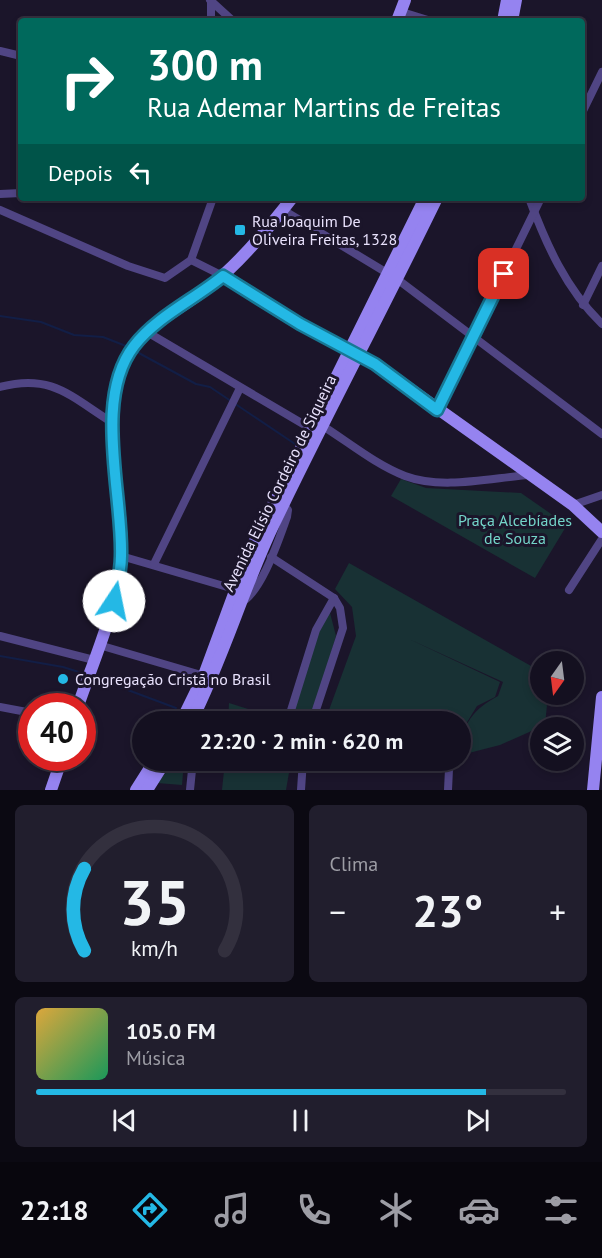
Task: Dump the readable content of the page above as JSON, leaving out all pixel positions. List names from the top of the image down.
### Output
{
  "streets": {
    "street": ["Avenida Elísio Cordeiro de Siqueira"]
  },
  "parks": ["Praça Alcebíades de Souza"],
  "places": {
    "transit": ["Rua Joaquim De Oliveira Freitas, 1328"],
    "other": ["Congregação Cristã no Brasil"]
  },
  "north": "bottom",
  "page": {
    "turn": ["300 m", "Rua Ademar Martins de Freitas"],
    "then": "Depois",
    "limit": "40",
    "trip": "22:20 · 2 min · 620 m",
    "tile": "Clima",
    "heat": ["−", "23°", "+"],
    "song": ["105.0 FM", "Música"],
    "tabs": "22:18",
    "gauge": ["35", "km/h"]
  }
}
